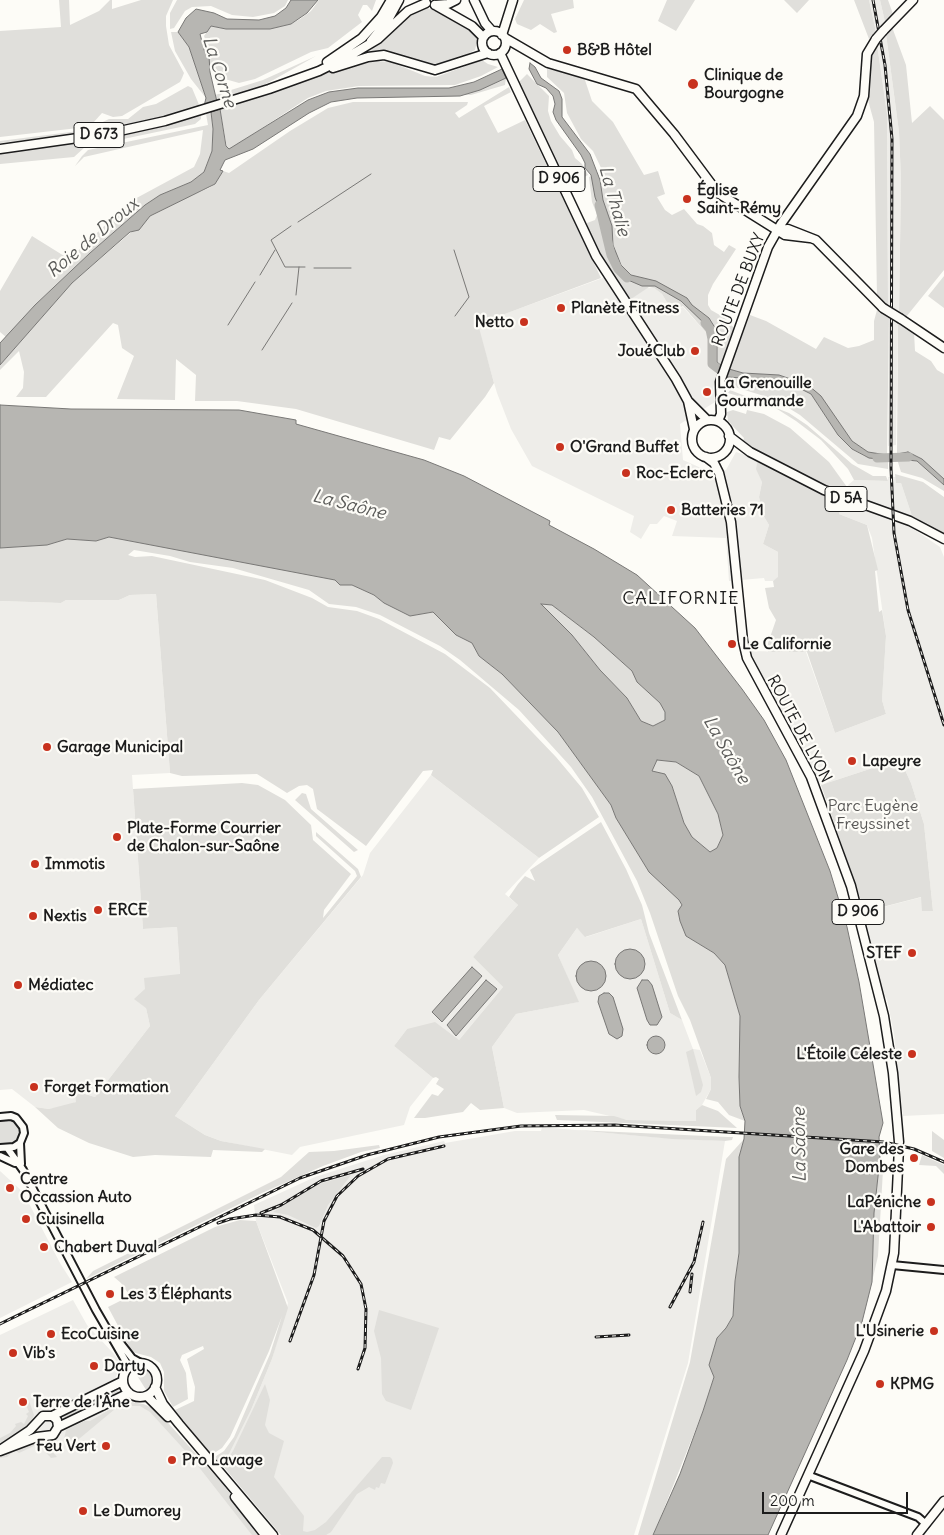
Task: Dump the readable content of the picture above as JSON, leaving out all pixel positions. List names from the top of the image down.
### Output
{
  "streets": {
    "main road": [
      "D 673",
      "D 906",
      "ROUTE DE BUXY",
      "D 5A",
      "ROUTE DE LYON"
    ]
  },
  "crossings": [
    ["D 906", "ROUTE DE BUXY"],
    ["D 906", "D 5A"],
    ["D 906", "ROUTE DE LYON"],
    ["ROUTE DE BUXY", "D 5A"],
    ["ROUTE DE BUXY", "ROUTE DE LYON"],
    ["D 5A", "ROUTE DE LYON"]
  ],
  "districts": ["CALIFORNIE"],
  "water": [
    "La Corne",
    "La Thalie",
    "Roie de Droux",
    "La Saône"
  ],
  "parks": ["Parc Eugène Freyssinet"],
  "places": [
    "B&B Hôtel",
    "Clinique de Bourgogne",
    "Église Saint-Rémy",
    "Planète Fitness",
    "Netto",
    "JouéClub",
    "La Grenouille Gourmande",
    "O'Grand Buffet",
    "Roc-Eclerc",
    "Batteries 71",
    "Le Californie",
    "Garage Municipal",
    "Lapeyre",
    "Plate-Forme Courrier de Chalon-sur-Saône",
    "Immotis",
    "ERCE",
    "Nextis",
    "STEF",
    "Médiatec",
    "L'Étoile Céleste",
    "Forget Formation",
    "Gare des Dombes",
    "Centre Occassion Auto",
    "LaPéniche",
    "Cuisinella",
    "L'Abattoir",
    "Chabert Duval",
    "Les 3 Éléphants",
    "L'Usinerie",
    "EcoCuisine",
    "Vib's",
    "Darty",
    "KPMG",
    "Terre de l'Âne",
    "Feu Vert",
    "Pro Lavage",
    "Le Dumorey"
  ],
  "scale_bar": "200 m"
}
